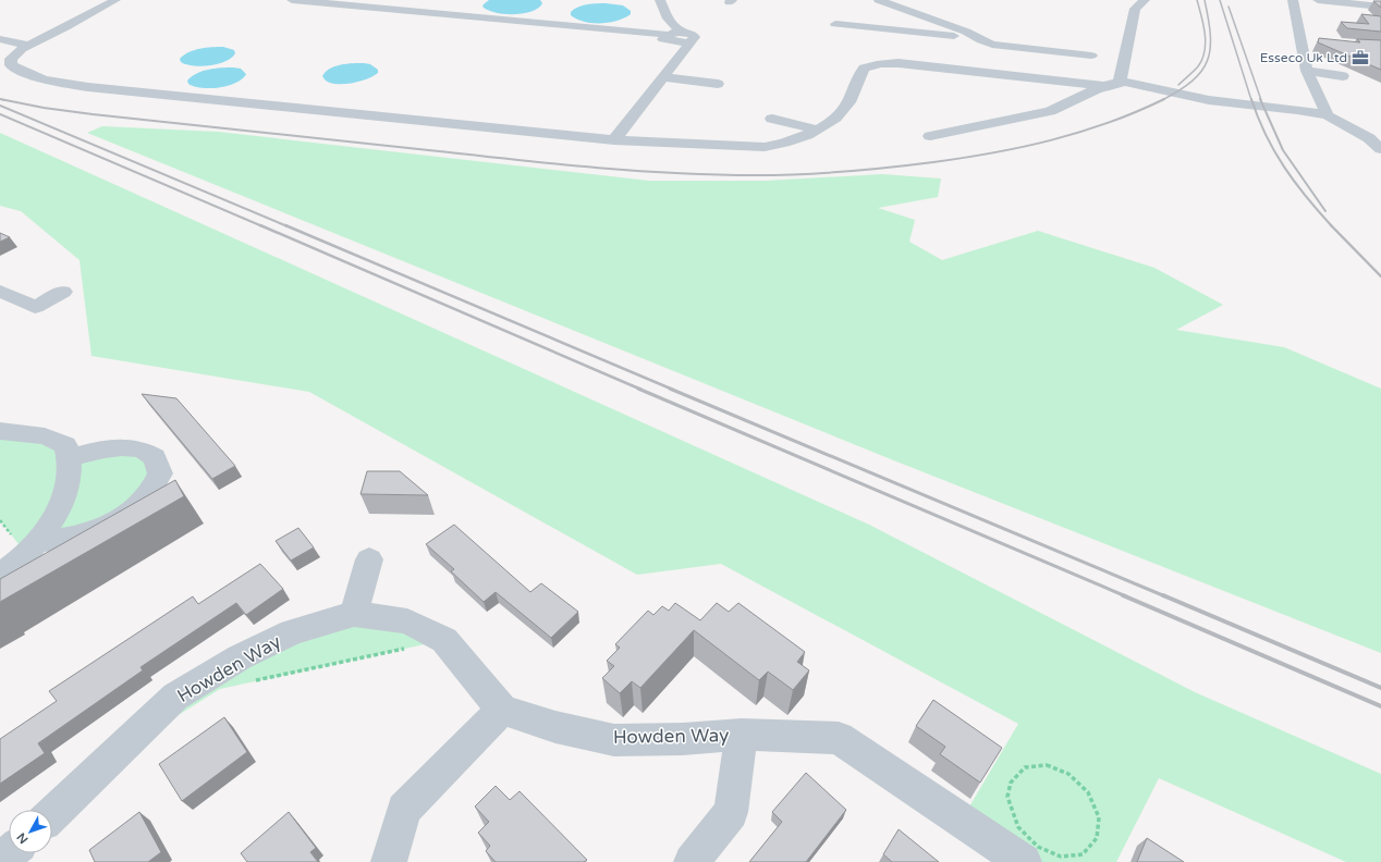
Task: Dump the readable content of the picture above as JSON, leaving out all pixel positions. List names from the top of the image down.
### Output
{
  "streets": {
    "street": ["Howden Way"]
  },
  "places": {
    "office": ["Esseco Uk Ltd"]
  },
  "north": "bottom left"
}
